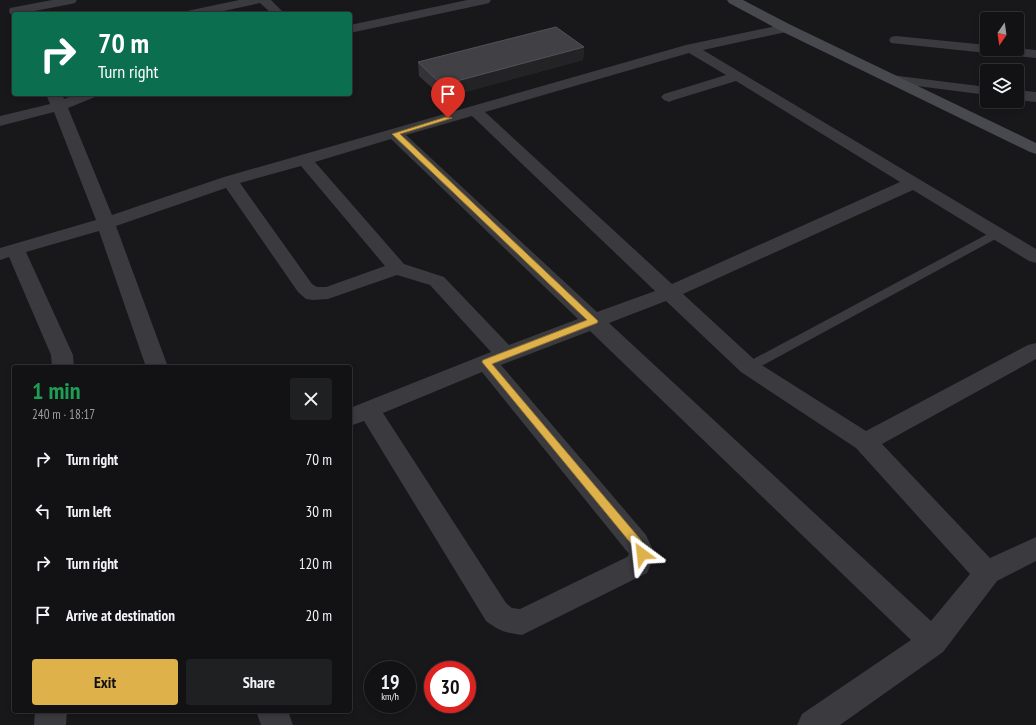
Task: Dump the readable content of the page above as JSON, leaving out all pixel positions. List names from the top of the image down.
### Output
{
  "north": "bottom",
  "page": {
    "turn": ["70 m", "Turn right"],
    "heading": ["1 min", "240 m · 18:17"],
    "list": [
      {
        "name": "Turn right",
        "value": "70 m"
      },
      {
        "name": "Turn left",
        "value": "30 m"
      },
      {
        "name": "Turn right",
        "value": "120 m"
      },
      {
        "name": "Arrive at destination",
        "value": "20 m"
      }
    ],
    "buttons": ["Exit", "Share"],
    "speed": "19 km/h",
    "limit": "30"
  }
}
